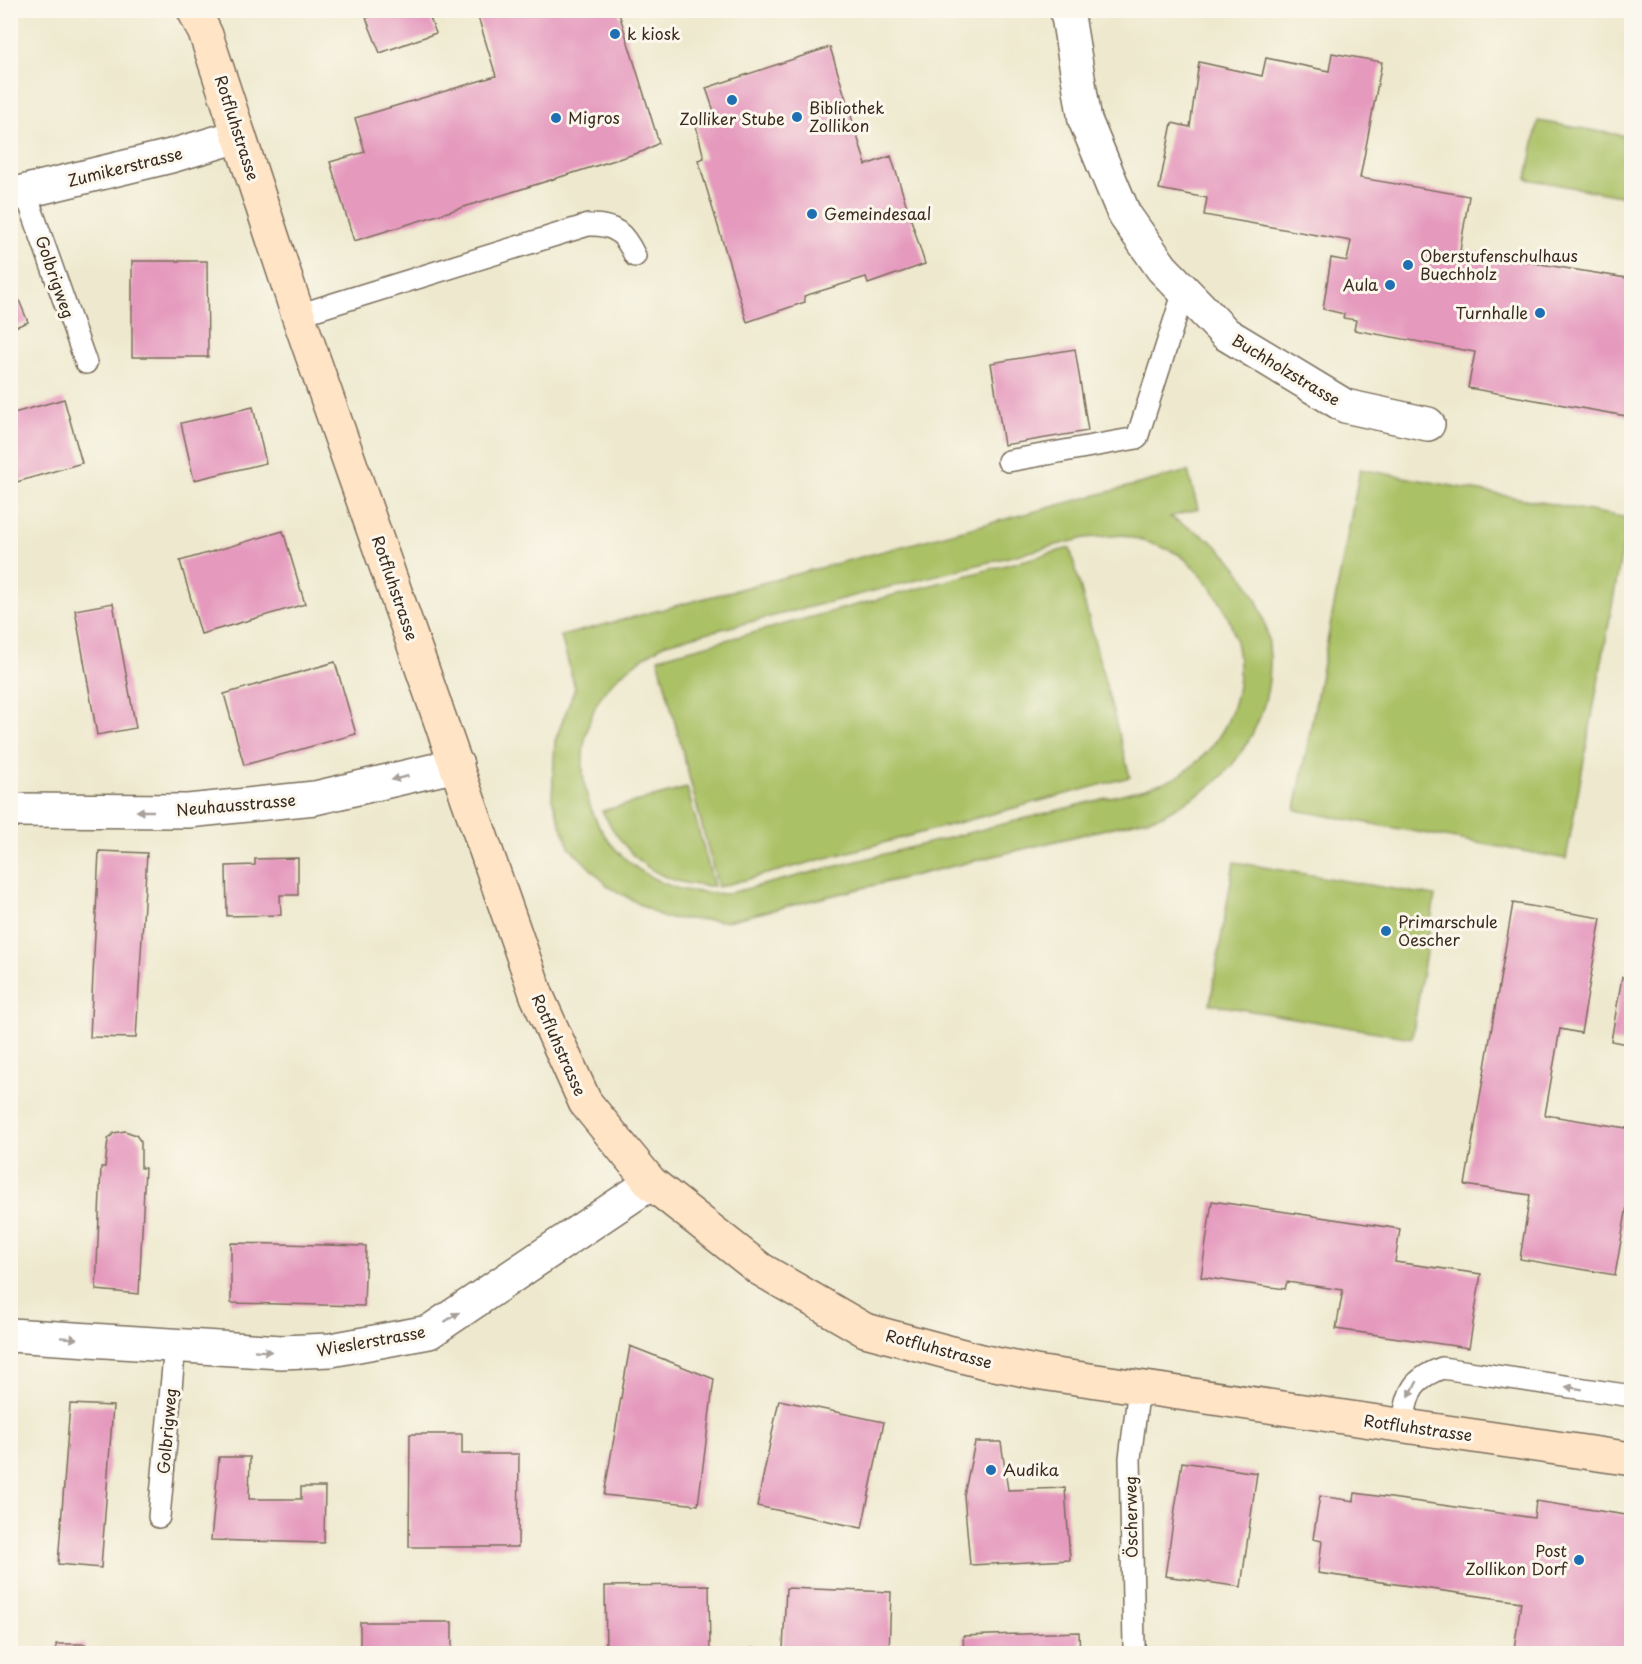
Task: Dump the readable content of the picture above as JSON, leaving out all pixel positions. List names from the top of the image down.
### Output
{
  "streets": {
    "main road": ["Rotfluhstrasse"],
    "street": [
      "Zumikerstrasse",
      "Buchholzstrasse",
      "Neuhausstrasse",
      "Wieslerstrasse"
    ],
    "lane": ["Golbrigweg", "Öscherweg"]
  },
  "crossings": [
    ["Rotfluhstrasse", "Zumikerstrasse"],
    ["Rotfluhstrasse", "Neuhausstrasse"],
    ["Rotfluhstrasse", "Wieslerstrasse"],
    ["Rotfluhstrasse", "Öscherweg"],
    ["Zumikerstrasse", "Golbrigweg"],
    ["Golbrigweg", "Wieslerstrasse"]
  ],
  "one_way": ["Neuhausstrasse", "Wieslerstrasse"],
  "places": [
    "k kiosk",
    "Zolliker Stube",
    "Bibliothek Zollikon",
    "Migros",
    "Gemeindesaal",
    "Oberstufenschulhaus Buechholz",
    "Aula",
    "Turnhalle",
    "Primarschule Oescher",
    "Audika",
    "Post Zollikon Dorf"
  ]
}
